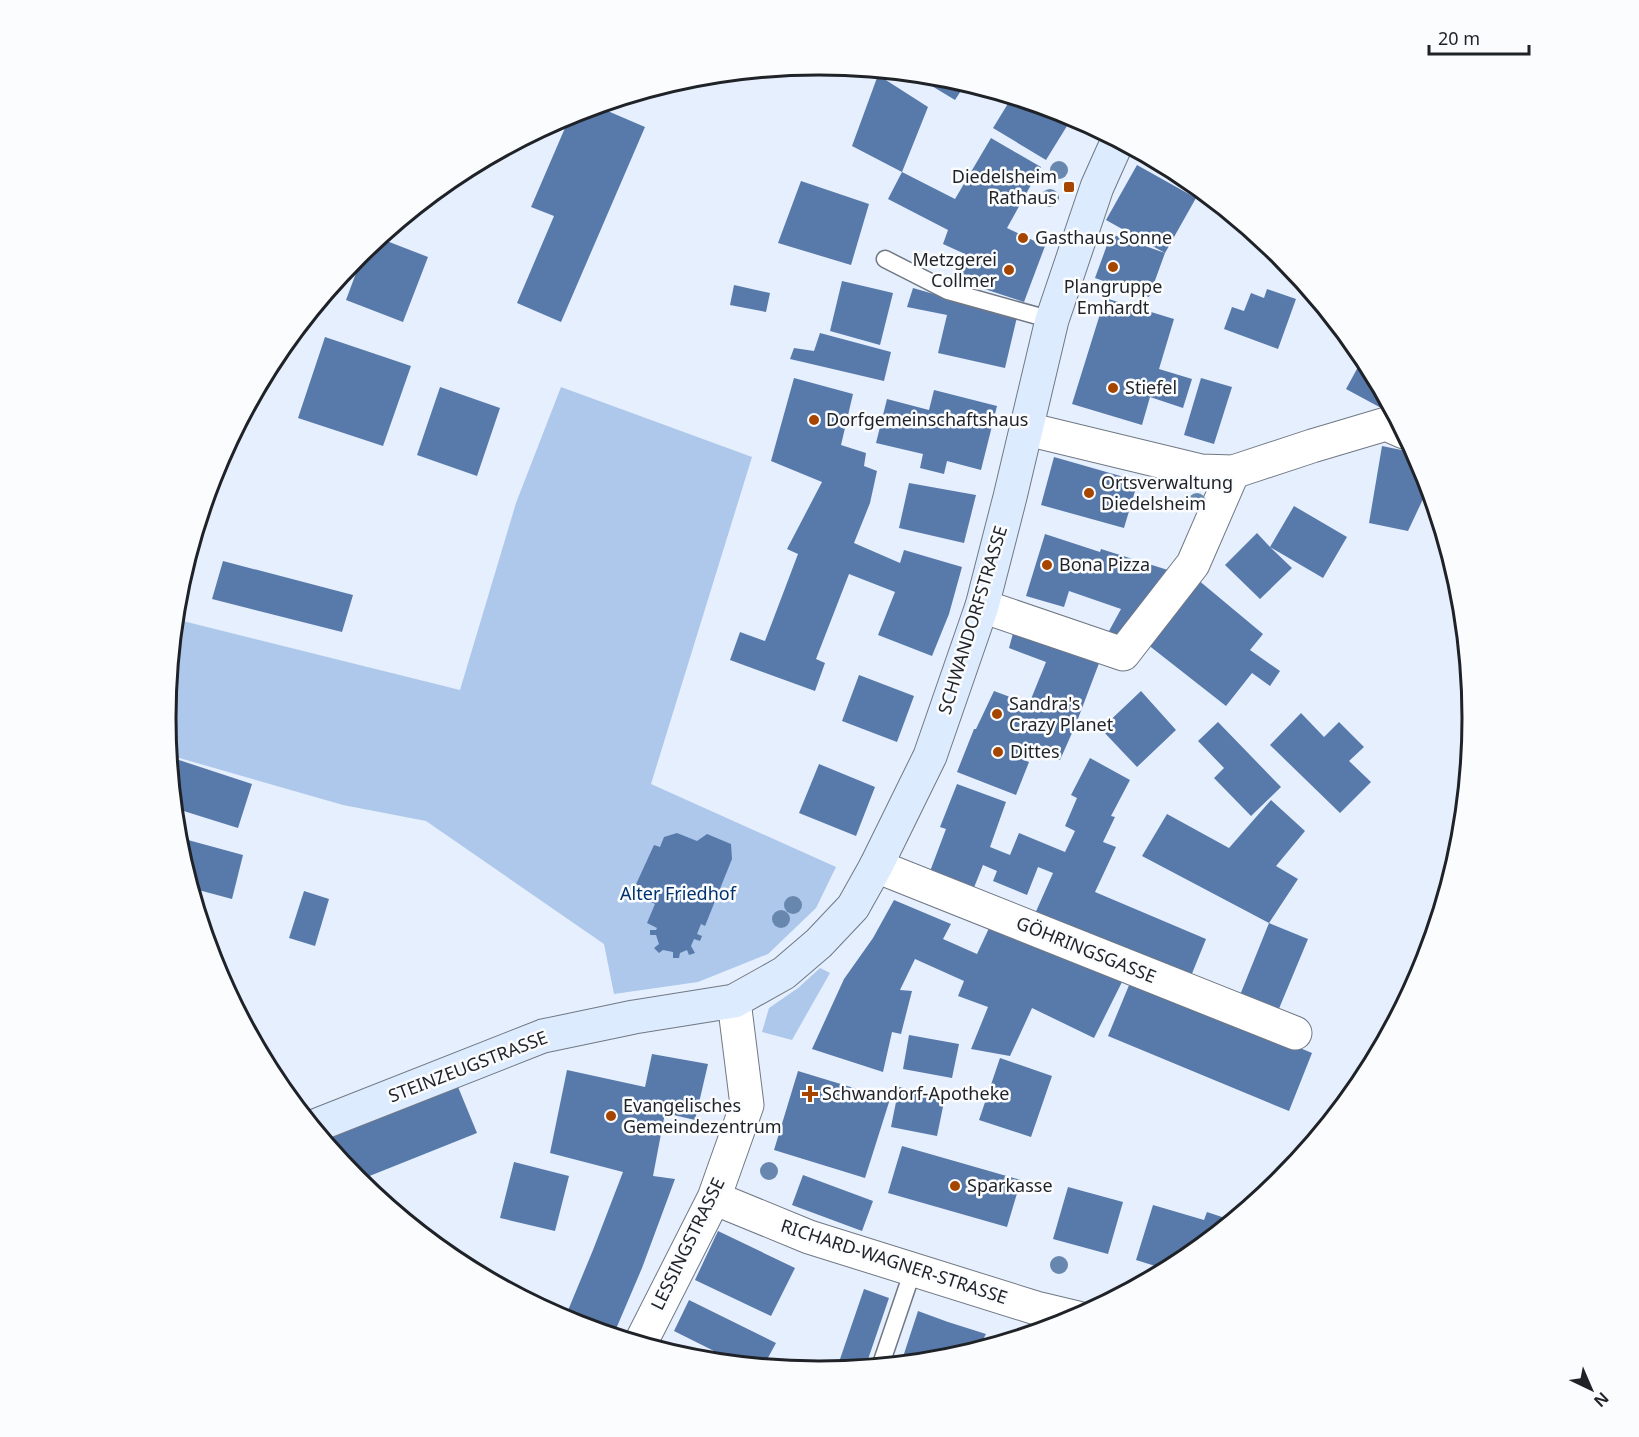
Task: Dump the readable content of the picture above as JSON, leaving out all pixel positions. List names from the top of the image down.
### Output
{
  "streets": {
    "street": [
      "SCHWANDORFSTRASSE",
      "GÖHRINGSGASSE",
      "STEINZEUGSTRASSE",
      "LESSINGSTRASSE",
      "RICHARD-WAGNER-STRASSE"
    ]
  },
  "crossings": [
    ["SCHWANDORFSTRASSE", "GÖHRINGSGASSE"],
    ["SCHWANDORFSTRASSE", "STEINZEUGSTRASSE"],
    ["SCHWANDORFSTRASSE", "LESSINGSTRASSE"],
    ["STEINZEUGSTRASSE", "LESSINGSTRASSE"],
    ["LESSINGSTRASSE", "RICHARD-WAGNER-STRASSE"]
  ],
  "parks": ["Alter Friedhof"],
  "places": {
    "transit": ["Diedelsheim Rathaus"],
    "other": [
      "Gasthaus Sonne",
      "Plangruppe Emhardt",
      "Metzgerei Collmer",
      "Stiefel",
      "Dorfgemeinschaftshaus",
      "Ortsverwaltung Diedelsheim",
      "Bona Pizza",
      "Sandra's Crazy Planet",
      "Dittes",
      "Evangelisches Gemeindezentrum",
      "Sparkasse"
    ],
    "health": ["Schwandorf-Apotheke"]
  },
  "scale_bar": "20 m",
  "north": "bottom right"
}
